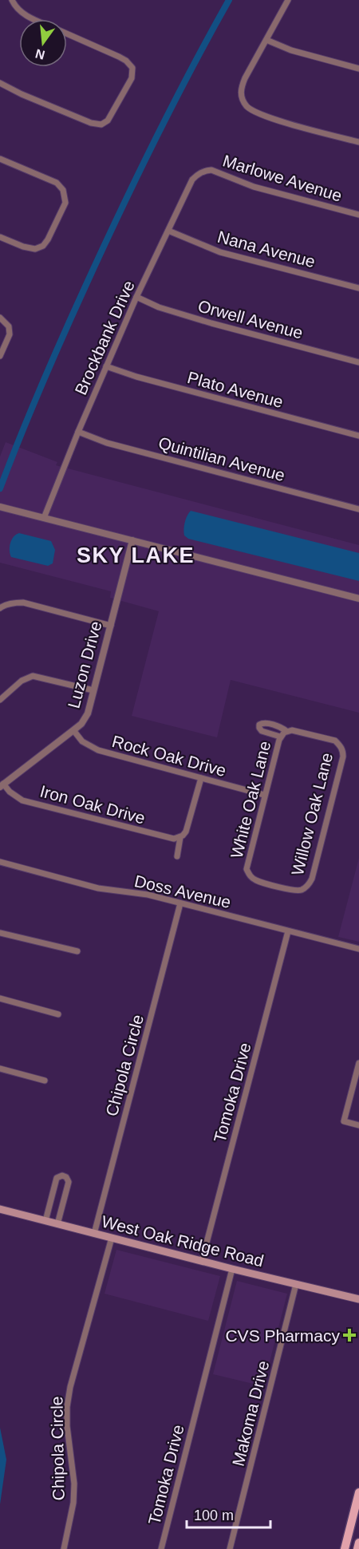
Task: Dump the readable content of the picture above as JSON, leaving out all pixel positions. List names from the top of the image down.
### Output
{
  "streets": {
    "main road": ["West Oak Ridge Road"],
    "street": [
      "Marlowe Avenue",
      "Nana Avenue",
      "Orwell Avenue",
      "Brockbank Drive",
      "Plato Avenue",
      "Quintilian Avenue",
      "Luzon Drive",
      "Rock Oak Drive",
      "White Oak Lane",
      "Iron Oak Drive",
      "Willow Oak Lane",
      "Doss Avenue",
      "Chipola Circle",
      "Tomoka Drive",
      "Makoma Drive"
    ]
  },
  "crossings": [
    ["Marlowe Avenue", "Brockbank Drive"],
    ["Nana Avenue", "Brockbank Drive"],
    ["Orwell Avenue", "Brockbank Drive"],
    ["Brockbank Drive", "Plato Avenue"],
    ["Brockbank Drive", "Quintilian Avenue"],
    ["Luzon Drive", "Rock Oak Drive"],
    ["Luzon Drive", "Iron Oak Drive"],
    ["Rock Oak Drive", "White Oak Lane"],
    ["White Oak Lane", "Willow Oak Lane"],
    ["Doss Avenue", "Chipola Circle"],
    ["Doss Avenue", "Tomoka Drive"],
    ["Chipola Circle", "West Oak Ridge Road"],
    ["Tomoka Drive", "West Oak Ridge Road"],
    ["West Oak Ridge Road", "Makoma Drive"]
  ],
  "districts": ["SKY LAKE"],
  "places": {
    "health": ["CVS Pharmacy"]
  },
  "scale_bar": "100 m",
  "north": "bottom"
}
